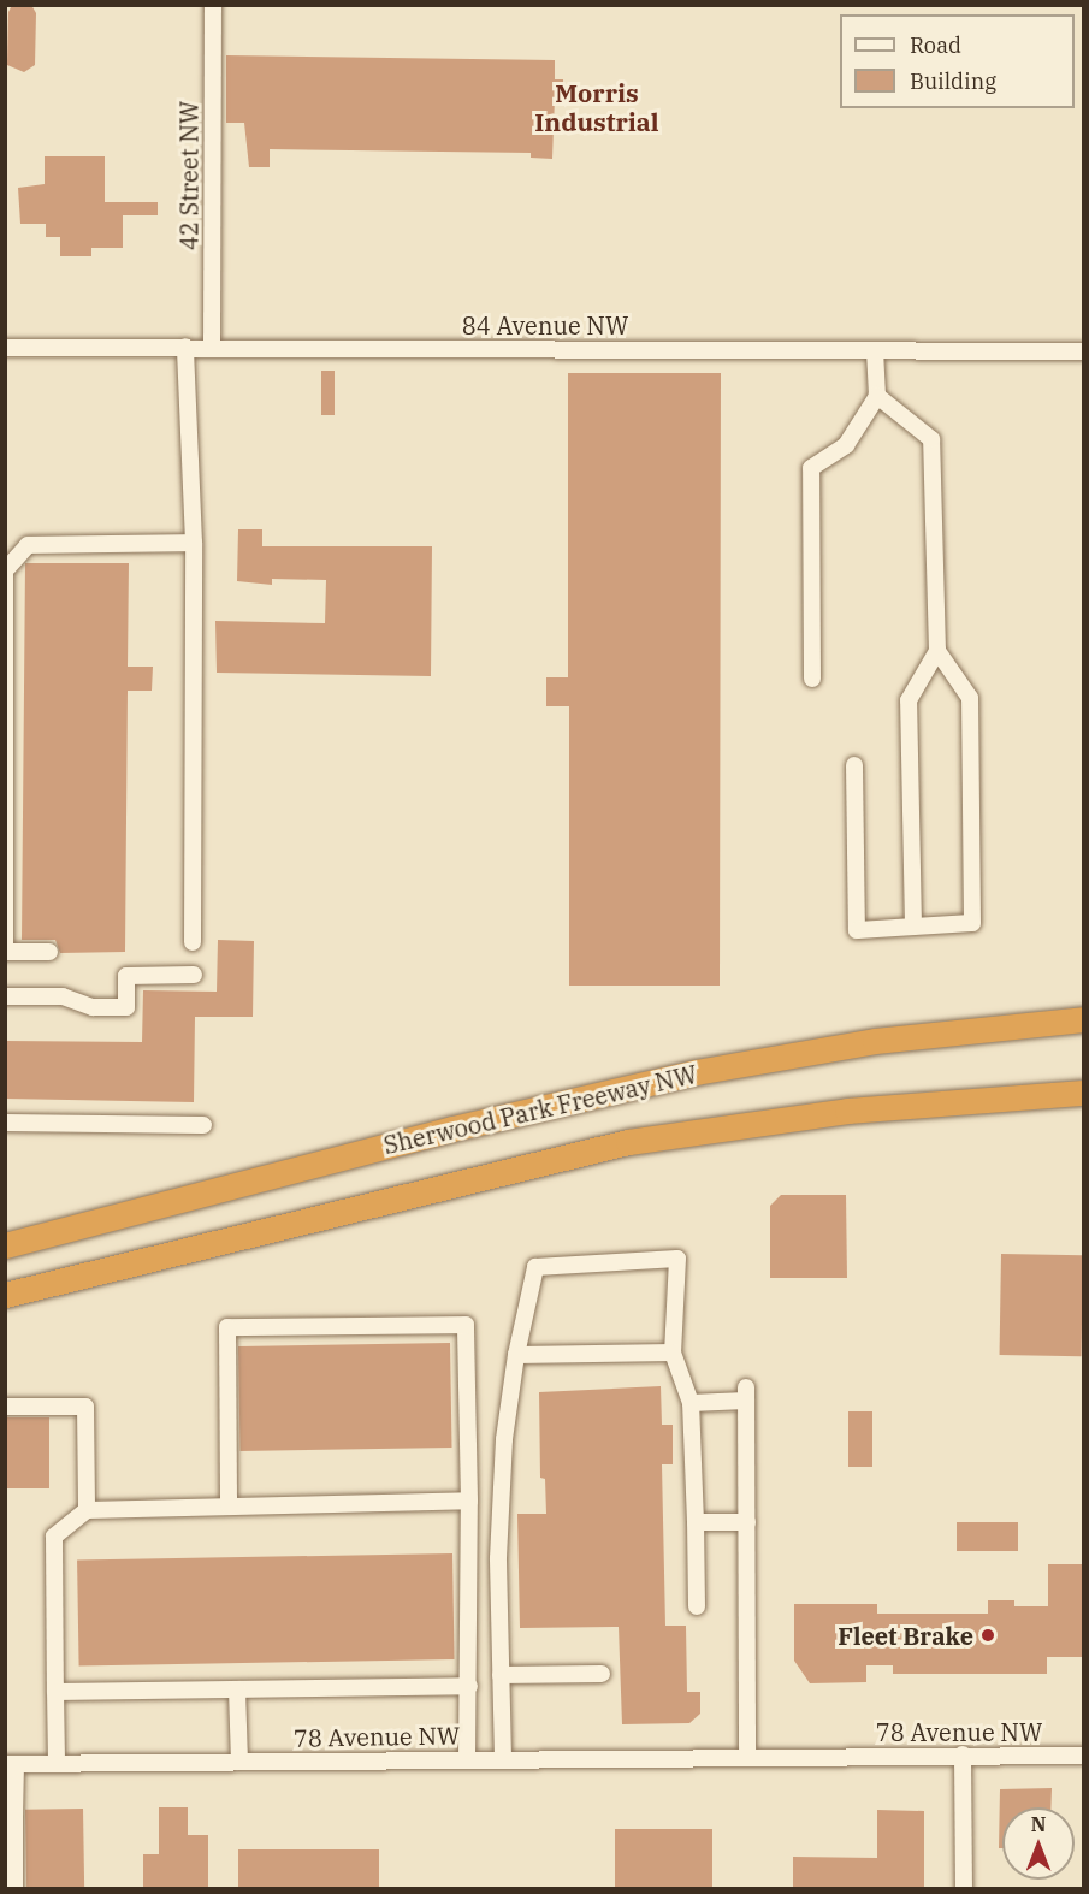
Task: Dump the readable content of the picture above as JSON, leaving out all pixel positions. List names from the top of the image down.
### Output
{
  "streets": {
    "highway": ["Sherwood Park Freeway NW"],
    "street": ["42 Street NW", "84 Avenue NW", "78 Avenue NW"]
  },
  "crossings": [
    ["42 Street NW", "84 Avenue NW"]
  ],
  "districts": ["Morris Industrial"],
  "places": ["Fleet Brake"],
  "legend": ["Road", "Building"],
  "north": "top"
}
